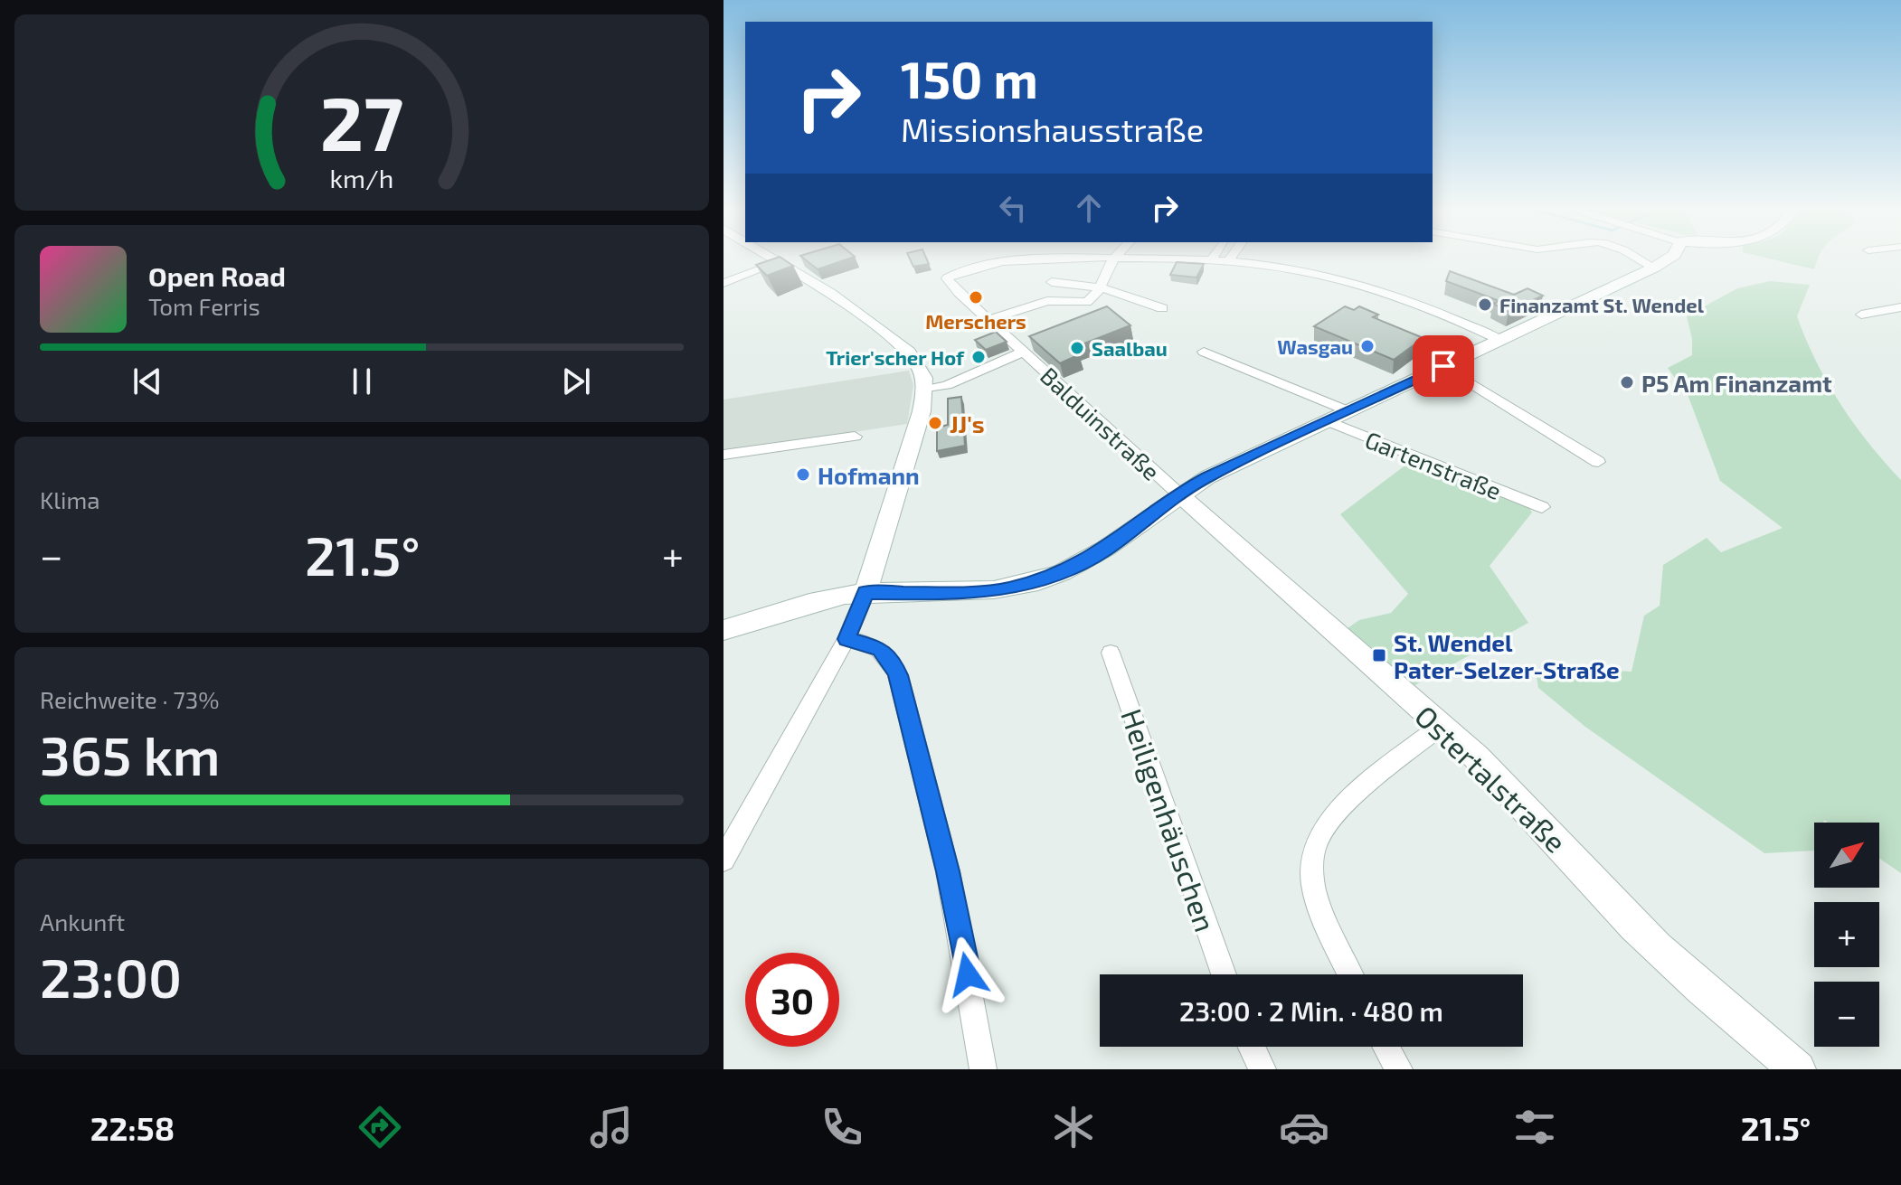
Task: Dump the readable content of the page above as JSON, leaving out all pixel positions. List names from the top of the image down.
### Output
{
  "streets": {
    "main road": ["Ostertalstraße"],
    "street": ["Balduinstraße", "Gartenstraße", "Heiligenhäuschen"]
  },
  "crossings": [
    ["Balduinstraße", "Ostertalstraße"]
  ],
  "places": {
    "other": [
      "Merschers",
      "Finanzamt St. Wendel",
      "Wasgau",
      "Saalbau",
      "Trier'scher Hof",
      "P5 Am Finanzamt",
      "JJ's",
      "Hofmann"
    ],
    "transit": ["St. Wendel Pater-Selzer-Straße"]
  },
  "north": "top right",
  "page": {
    "turn": ["150 m", "Missionshausstraße"],
    "song": ["Open Road", "Tom Ferris"],
    "tile": [
      "Klima",
      ["Reichweite · 73%", "365 km"],
      ["Ankunft", "23:00"]
    ],
    "heat": ["−", "21.5°", "+"],
    "map_buttons": ["+", "−"],
    "limit": "30",
    "trip": "23:00 · 2 Min. · 480 m",
    "tabs": ["22:58", "21.5°"],
    "gauge": ["27", "km/h"]
  }
}
